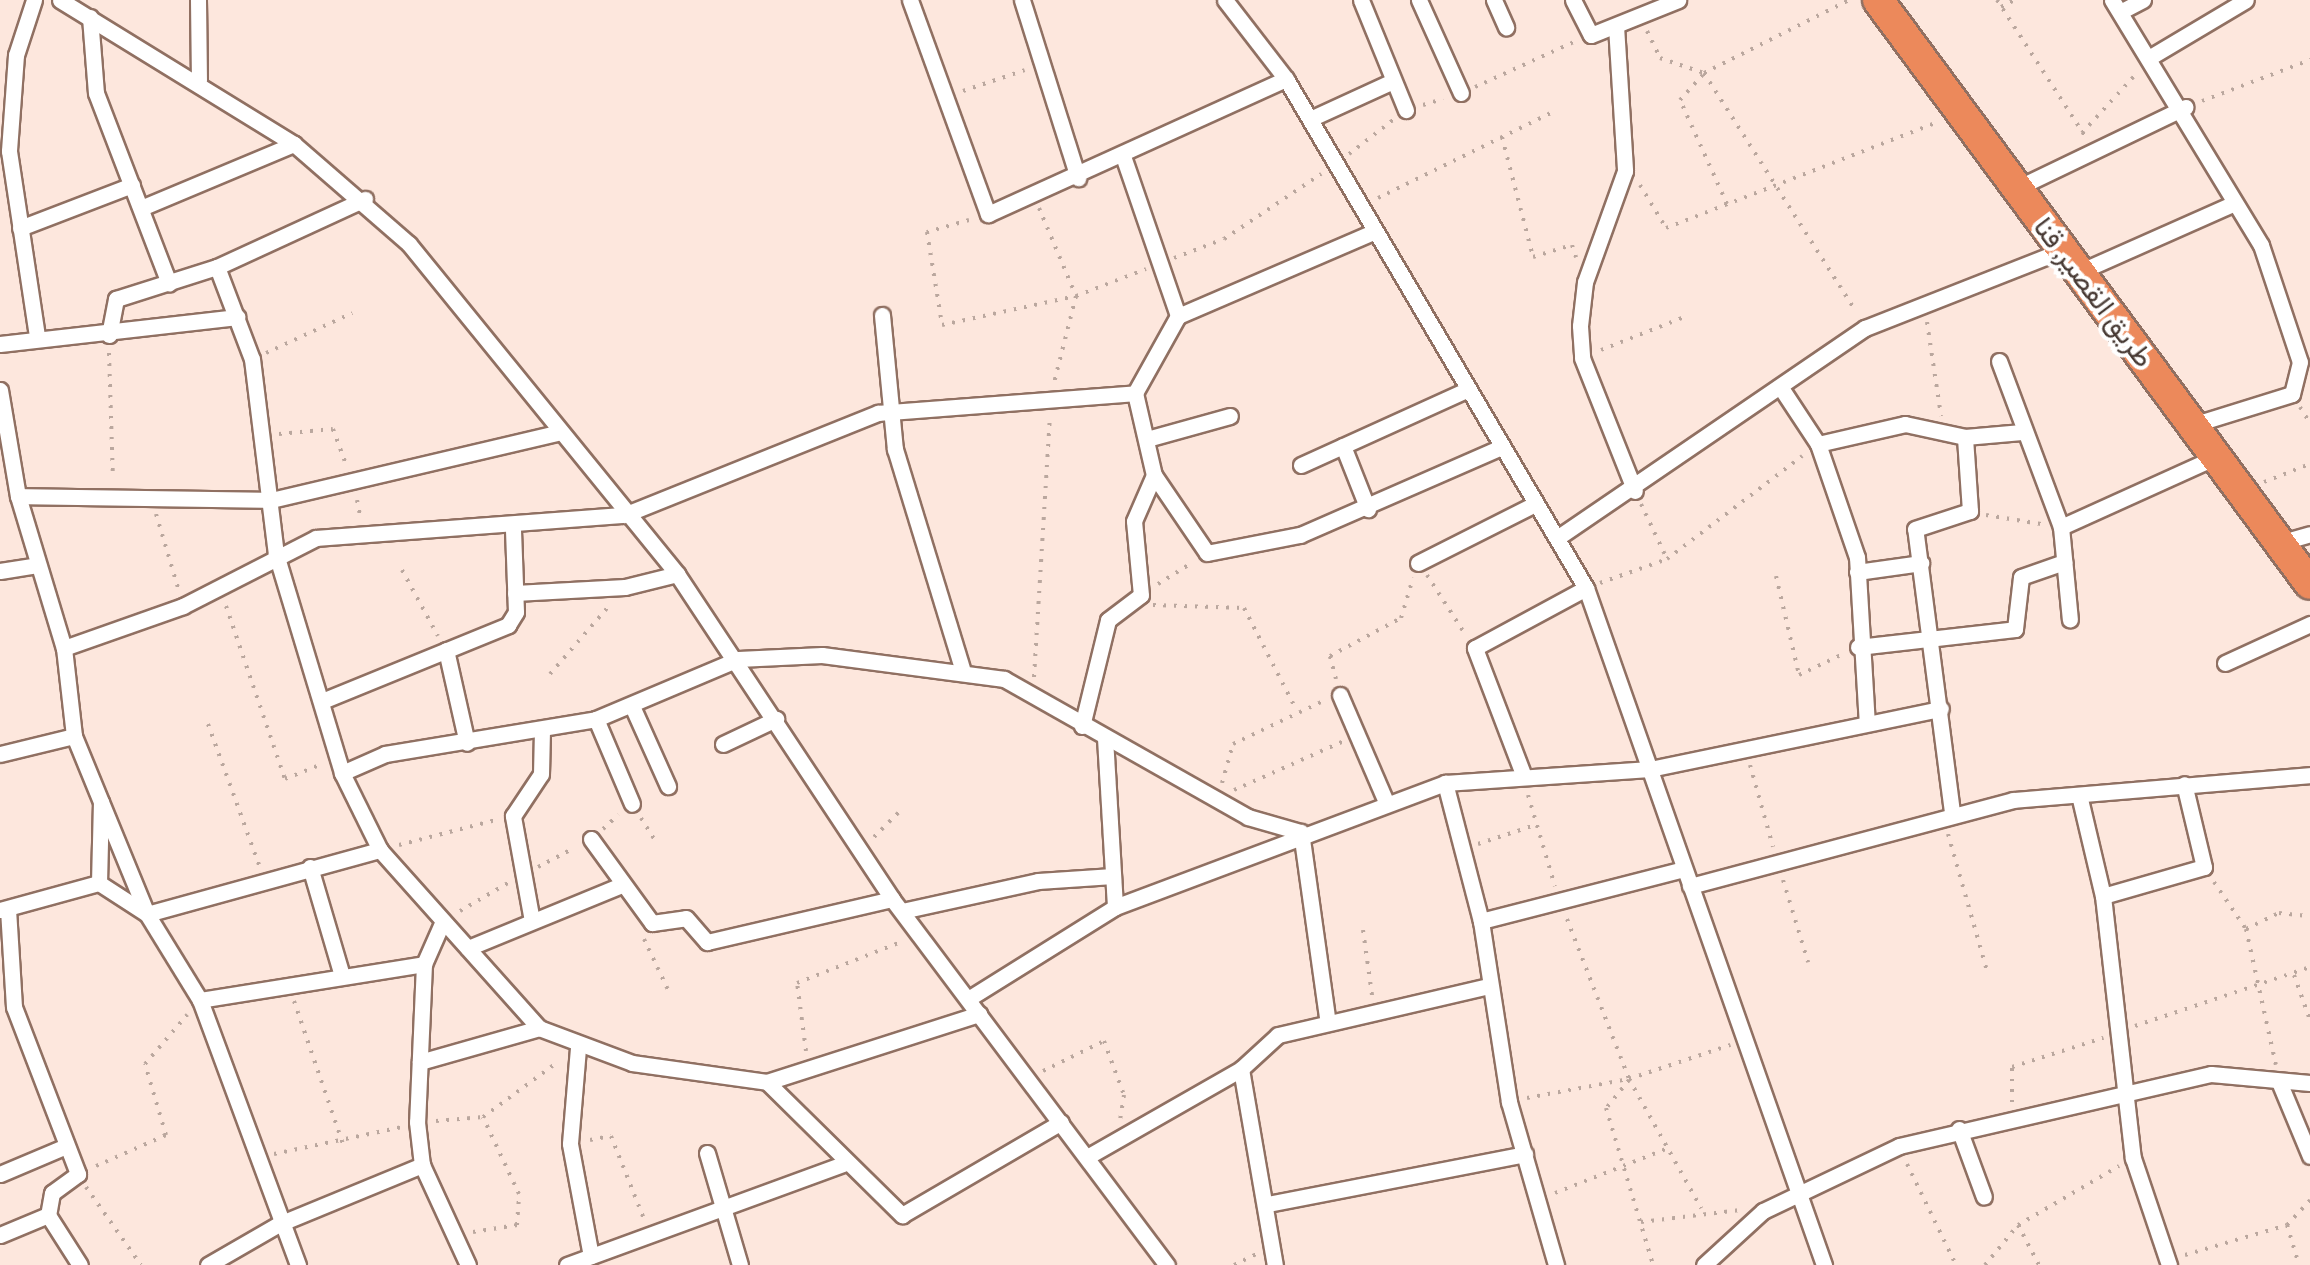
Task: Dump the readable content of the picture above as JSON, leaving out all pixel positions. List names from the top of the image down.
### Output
{
  "streets": {
    "highway": ["طريق القصير, قنا"]
  }
}
